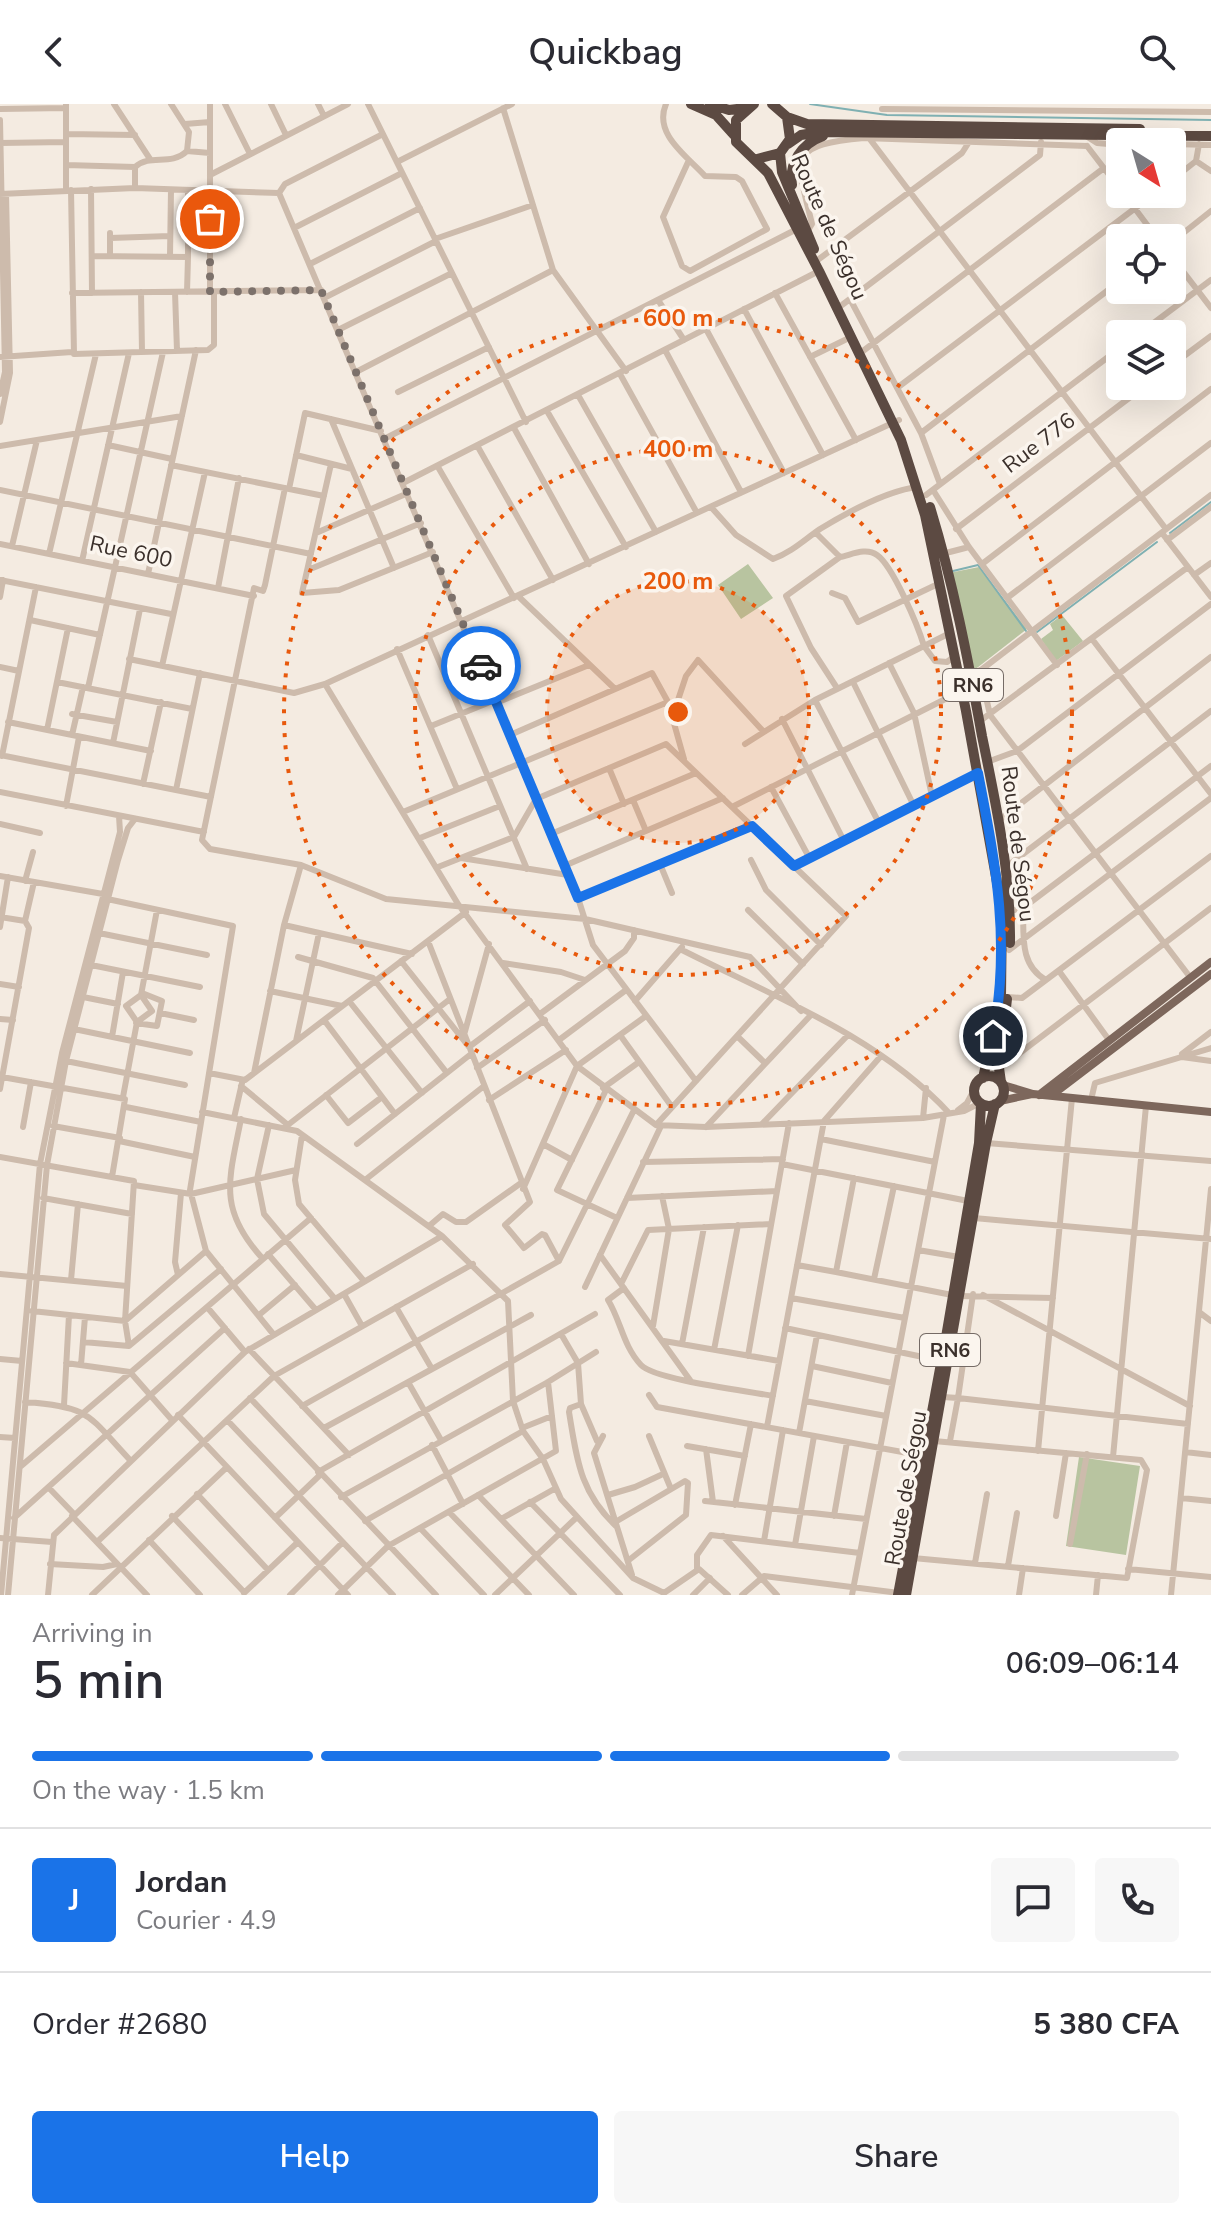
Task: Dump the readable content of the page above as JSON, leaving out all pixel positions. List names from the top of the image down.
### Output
{
  "streets": {
    "highway": ["Route de Ségou", "RN6"],
    "street": ["Rue 776", "Rue 600"]
  },
  "crossings": [
    ["Route de Ségou", "RN6"]
  ],
  "north": "bottom right",
  "page": {
    "header": "Quickbag",
    "heading": ["5 min", "Arriving in", "06:09–06:14"],
    "panel": [
      "Jordan",
      "Courier · 4.9",
      "Order #2680",
      "5 380 CFA"
    ],
    "bar": "On the way · 1.5 km",
    "round": "J",
    "buttons": ["Help", "Share"]
  },
  "rings": ["600 m", "400 m", "200 m"]
}
